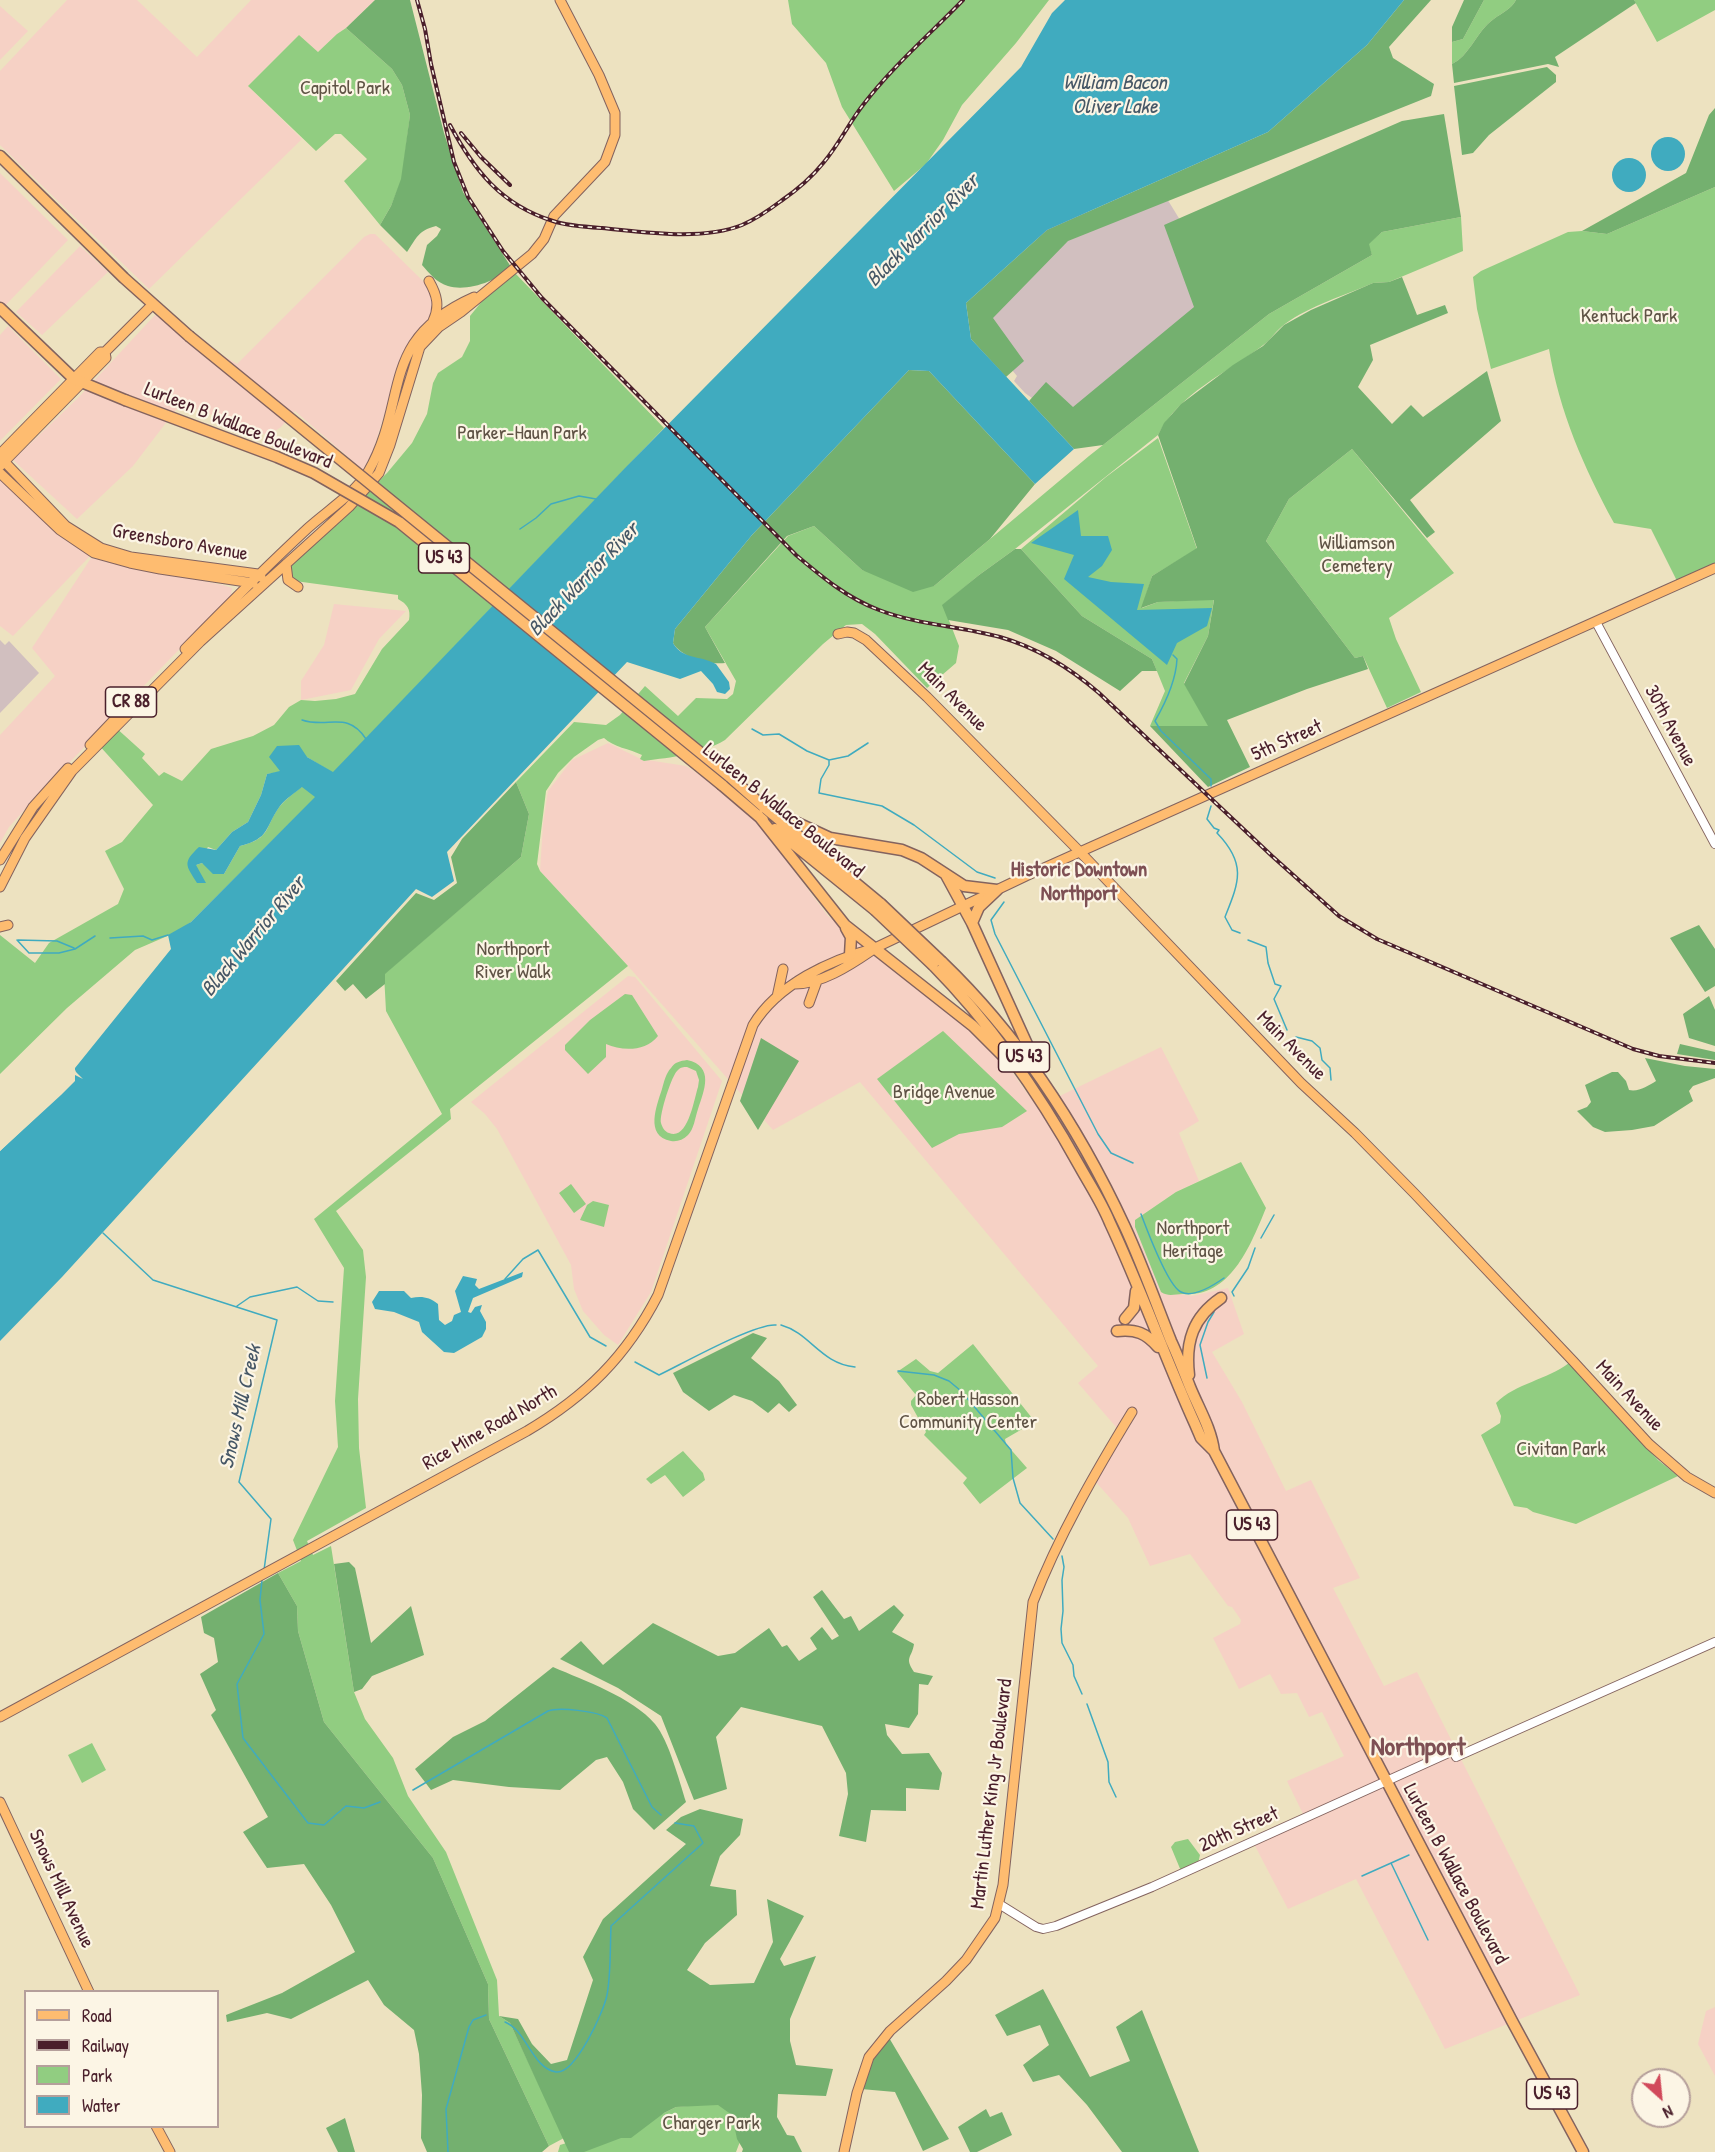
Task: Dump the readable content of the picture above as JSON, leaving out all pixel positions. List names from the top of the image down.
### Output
{
  "streets": {
    "highway": ["Lurleen B Wallace Boulevard", "US 43"],
    "main road": [
      "Greensboro Avenue",
      "Main Avenue",
      "CR 88",
      "5th Street",
      "Rice Mine Road North",
      "Martin Luther King Jr Boulevard",
      "Snows Mill Avenue"
    ],
    "street": ["30th Avenue", "20th Street"]
  },
  "crossings": [
    ["Lurleen B Wallace Boulevard", "US 43"],
    ["Lurleen B Wallace Boulevard", "20th Street"],
    ["Greensboro Avenue", "CR 88"],
    ["Main Avenue", "5th Street"],
    ["30th Avenue", "5th Street"],
    ["5th Street", "Rice Mine Road North"],
    ["Martin Luther King Jr Boulevard", "20th Street"]
  ],
  "districts": ["Historic Downtown Northport", "Northport"],
  "water": ["William Bacon Oliver Lake", "Black Warrior River", "Snows Mill Creek"],
  "parks": [
    "Capitol Park",
    "Kentuck Park",
    "Parker-Haun Park",
    "Williamson Cemetery",
    "Northport River Walk",
    "Bridge Avenue",
    "Northport Heritage",
    "Robert Hasson Community Center",
    "Civitan Park",
    "Charger Park"
  ],
  "legend": [
    "Road",
    "Railway",
    "Park",
    "Water"
  ],
  "north": "bottom right"
}
